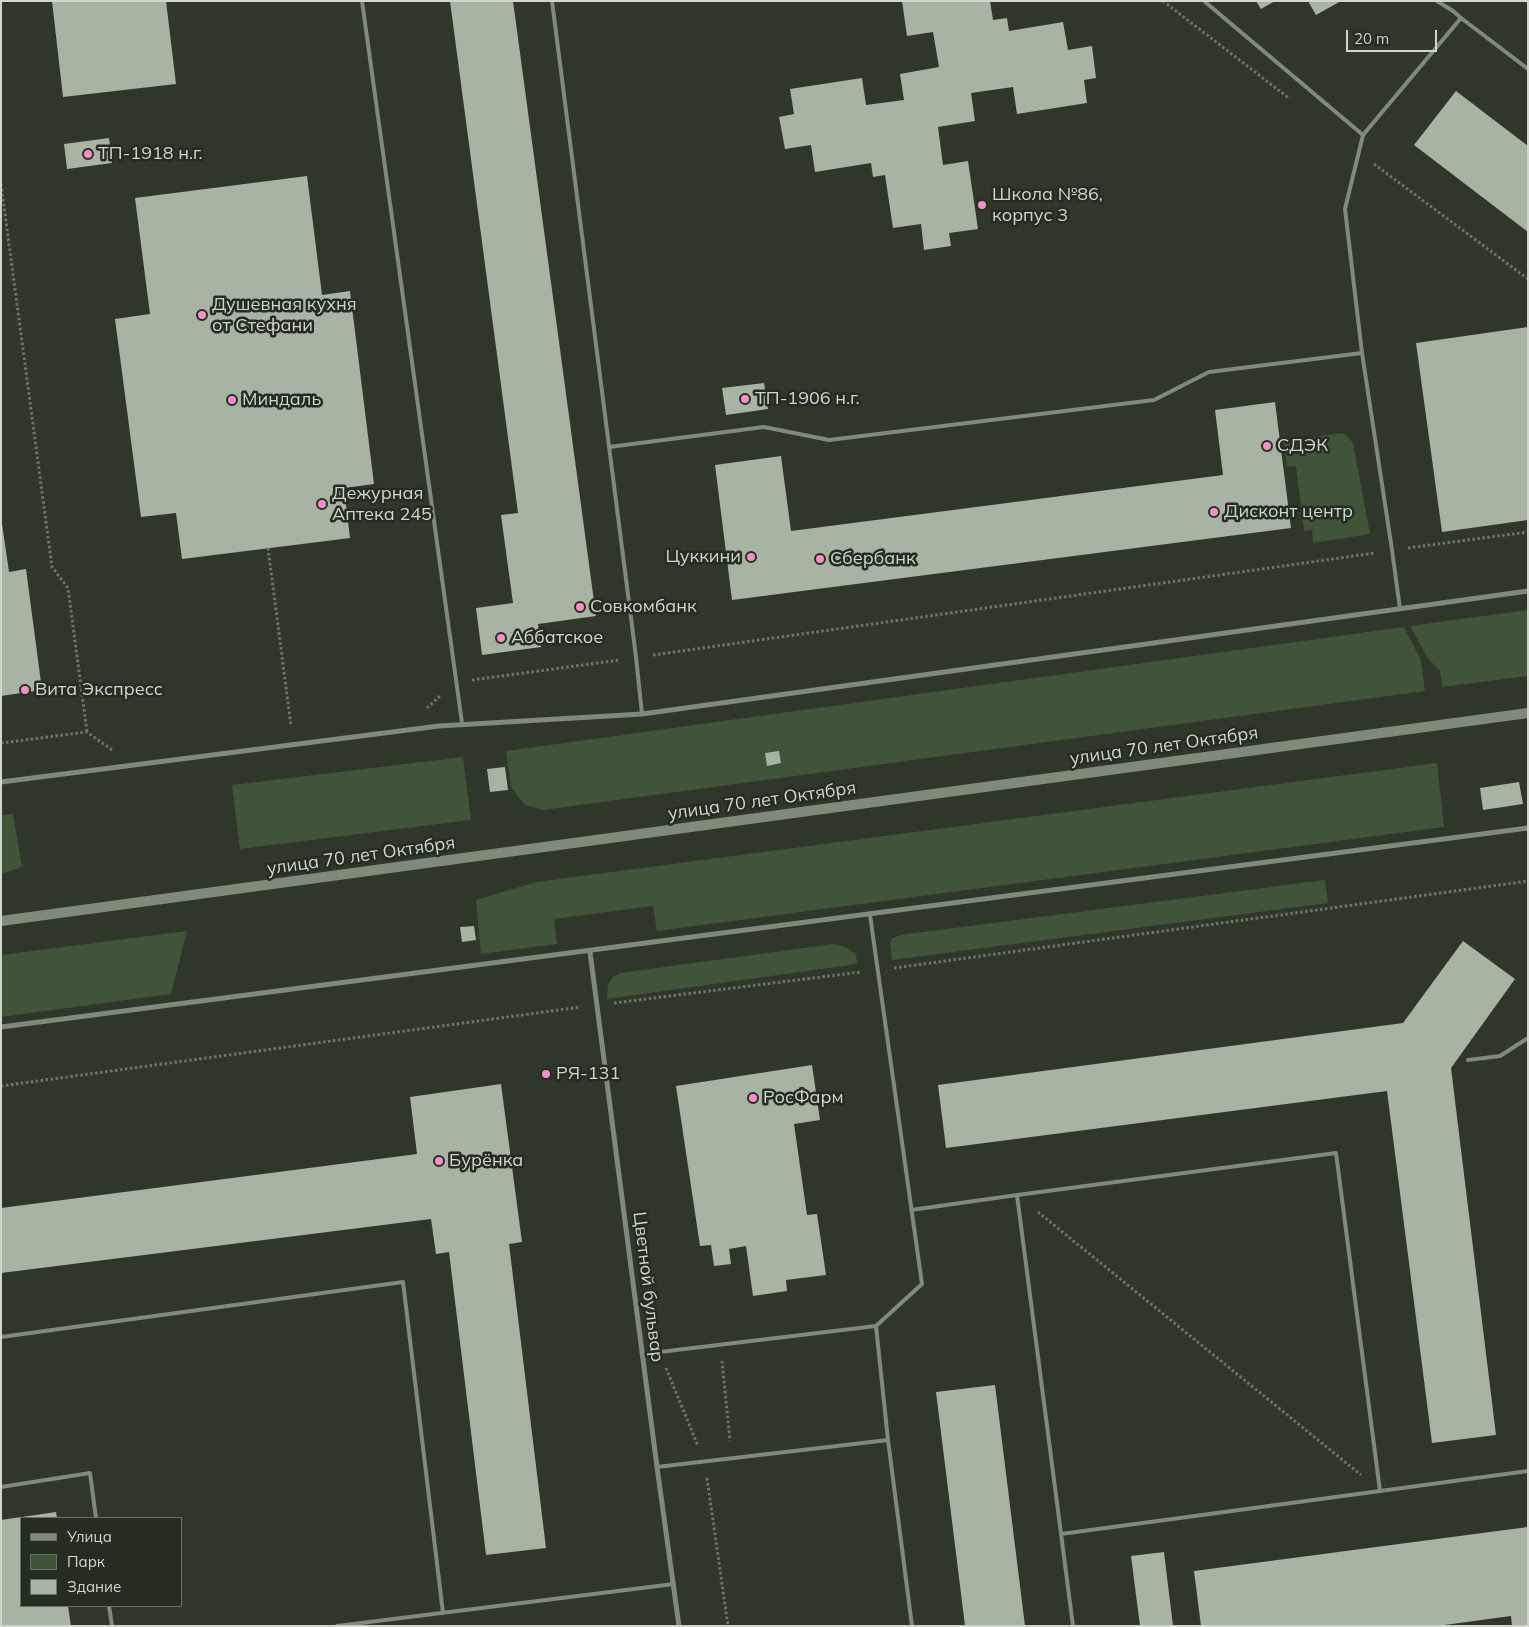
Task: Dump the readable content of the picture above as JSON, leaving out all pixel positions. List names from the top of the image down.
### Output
{
  "streets": {
    "main road": ["улица 70 лет Октября"],
    "street": ["Цветной бульвар"]
  },
  "places": [
    "ТП-1918 н.г.",
    "Школа №86, корпус 3",
    "Душевная кухня от Стефани",
    "ТП-1906 н.г.",
    "Миндаль",
    "СДЭК",
    "Дежурная Аптека 245",
    "Дисконт центр",
    "Цуккини",
    "Сбербанк",
    "Совкомбанк",
    "Аббатское",
    "Вита Экспресс",
    "РЯ-131",
    "РосФарм",
    "Бурёнка"
  ],
  "legend": ["Улица", "Парк", "Здание"],
  "scale_bar": "20 m"
}
